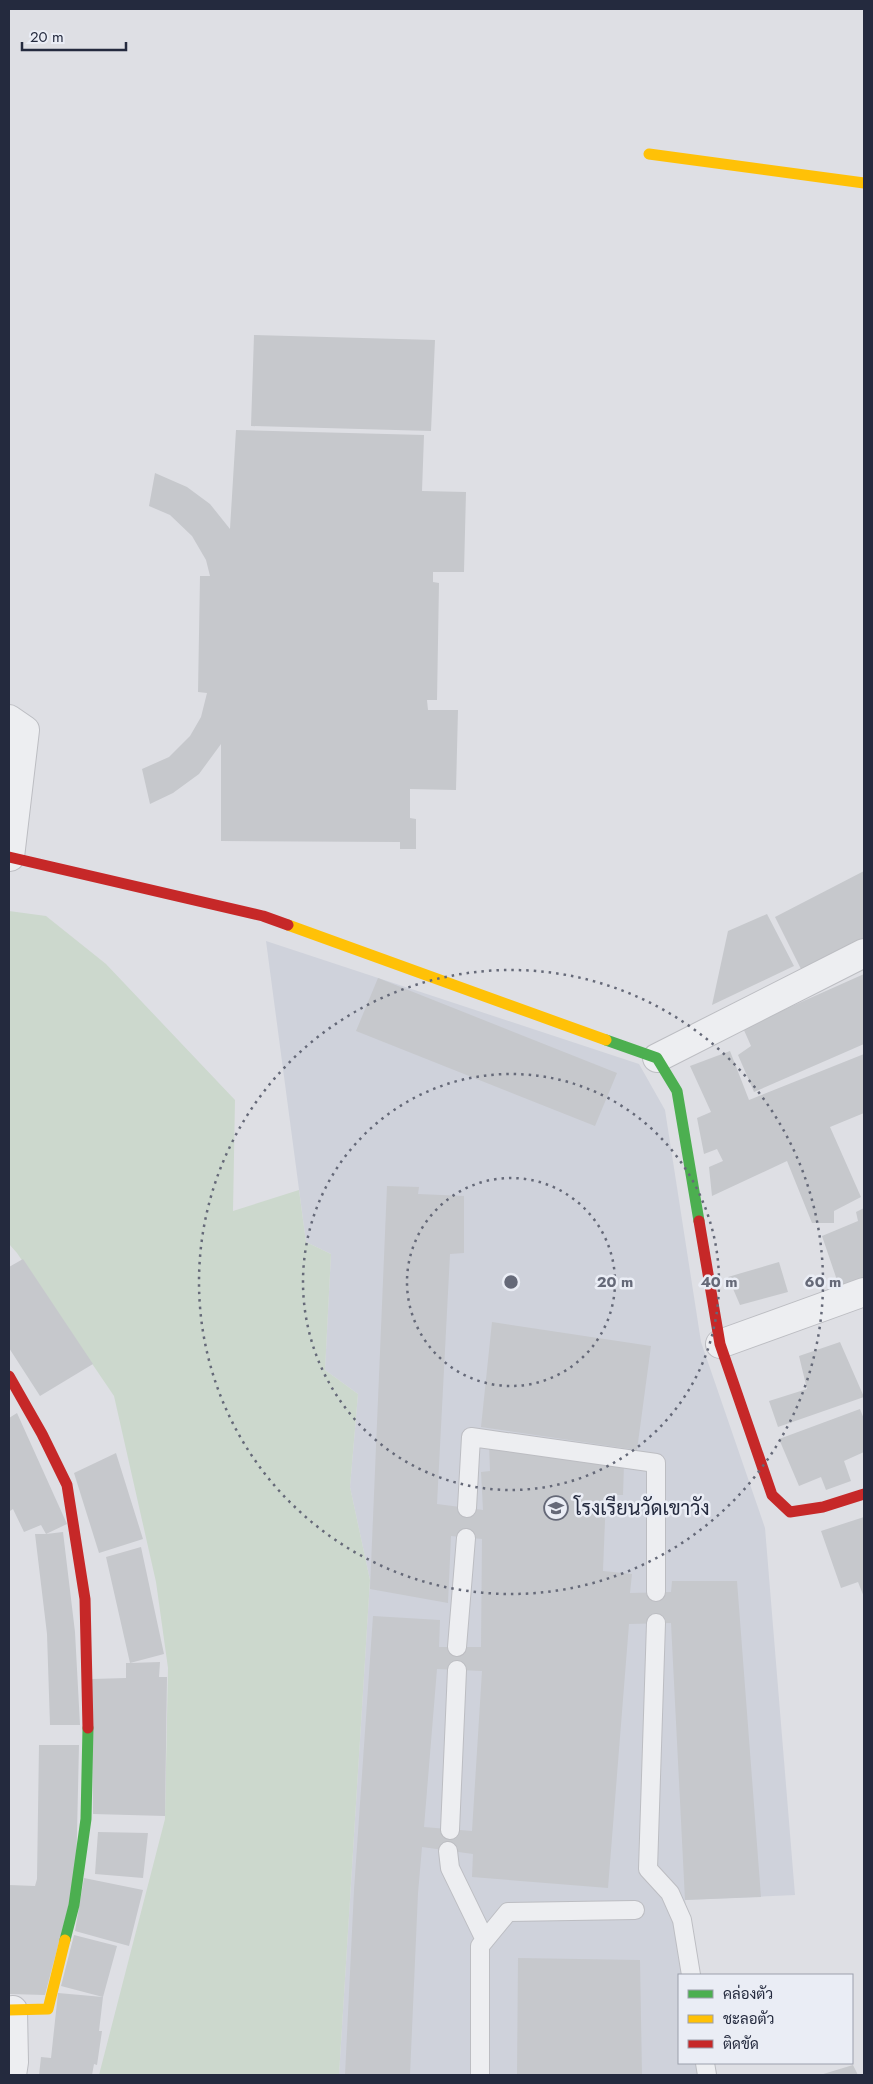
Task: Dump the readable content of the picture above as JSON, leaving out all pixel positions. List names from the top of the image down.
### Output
{
  "places": {
    "school or university": ["โรงเรียนวัดเขาวัง"]
  },
  "legend": ["คล่องตัว", "ชะลอตัว", "ติดขัด"],
  "scale_bar": "20 m",
  "rings": ["20 m", "40 m", "60 m"]
}
